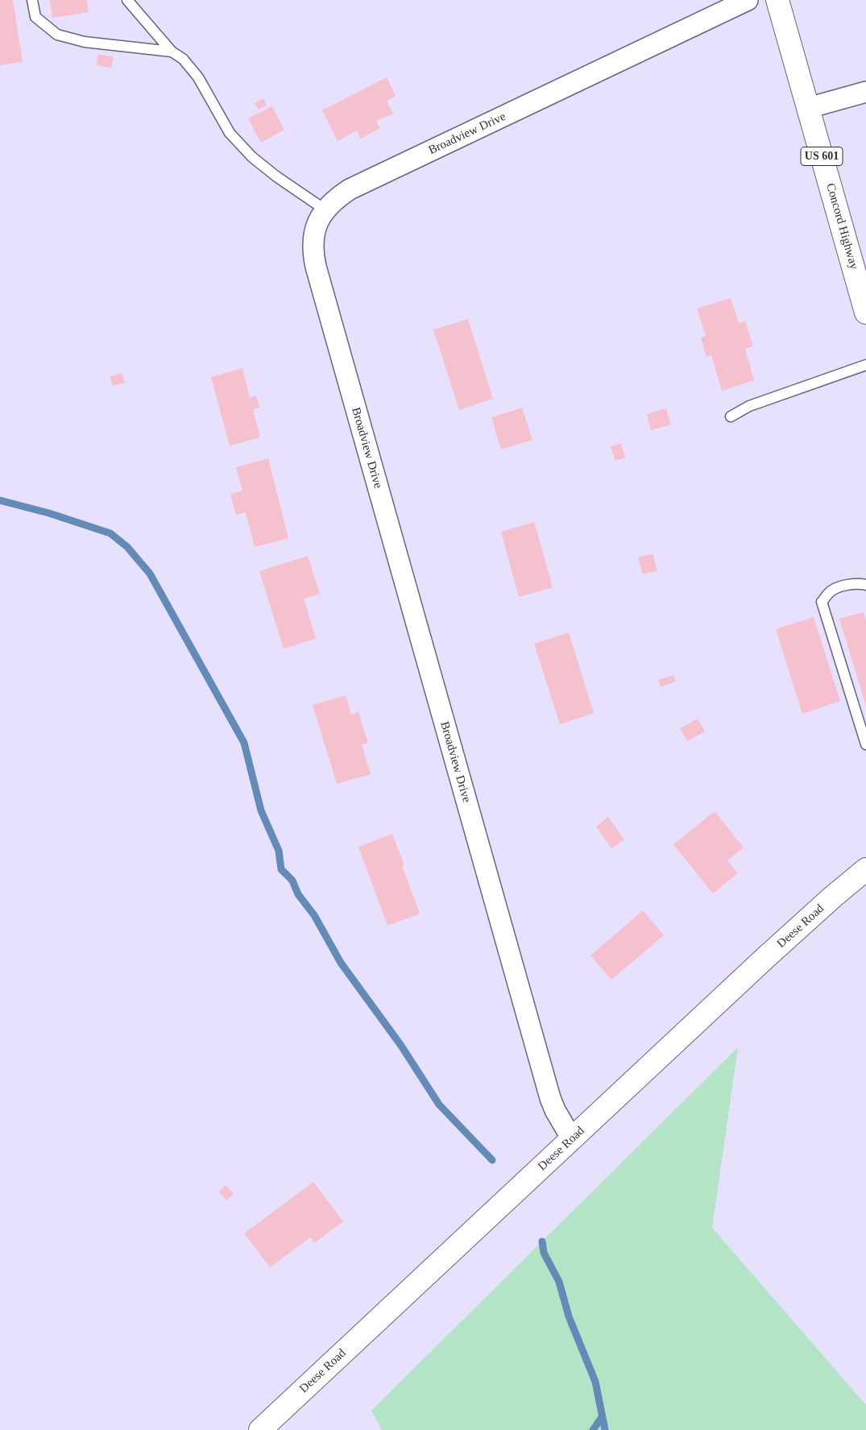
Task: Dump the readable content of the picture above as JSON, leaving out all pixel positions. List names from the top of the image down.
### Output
{
  "streets": {
    "main road": ["US 601", "Concord Highway", "Deese Road"],
    "street": ["Broadview Drive"]
  },
  "crossings": [
    ["Broadview Drive", "Deese Road"]
  ]
}
